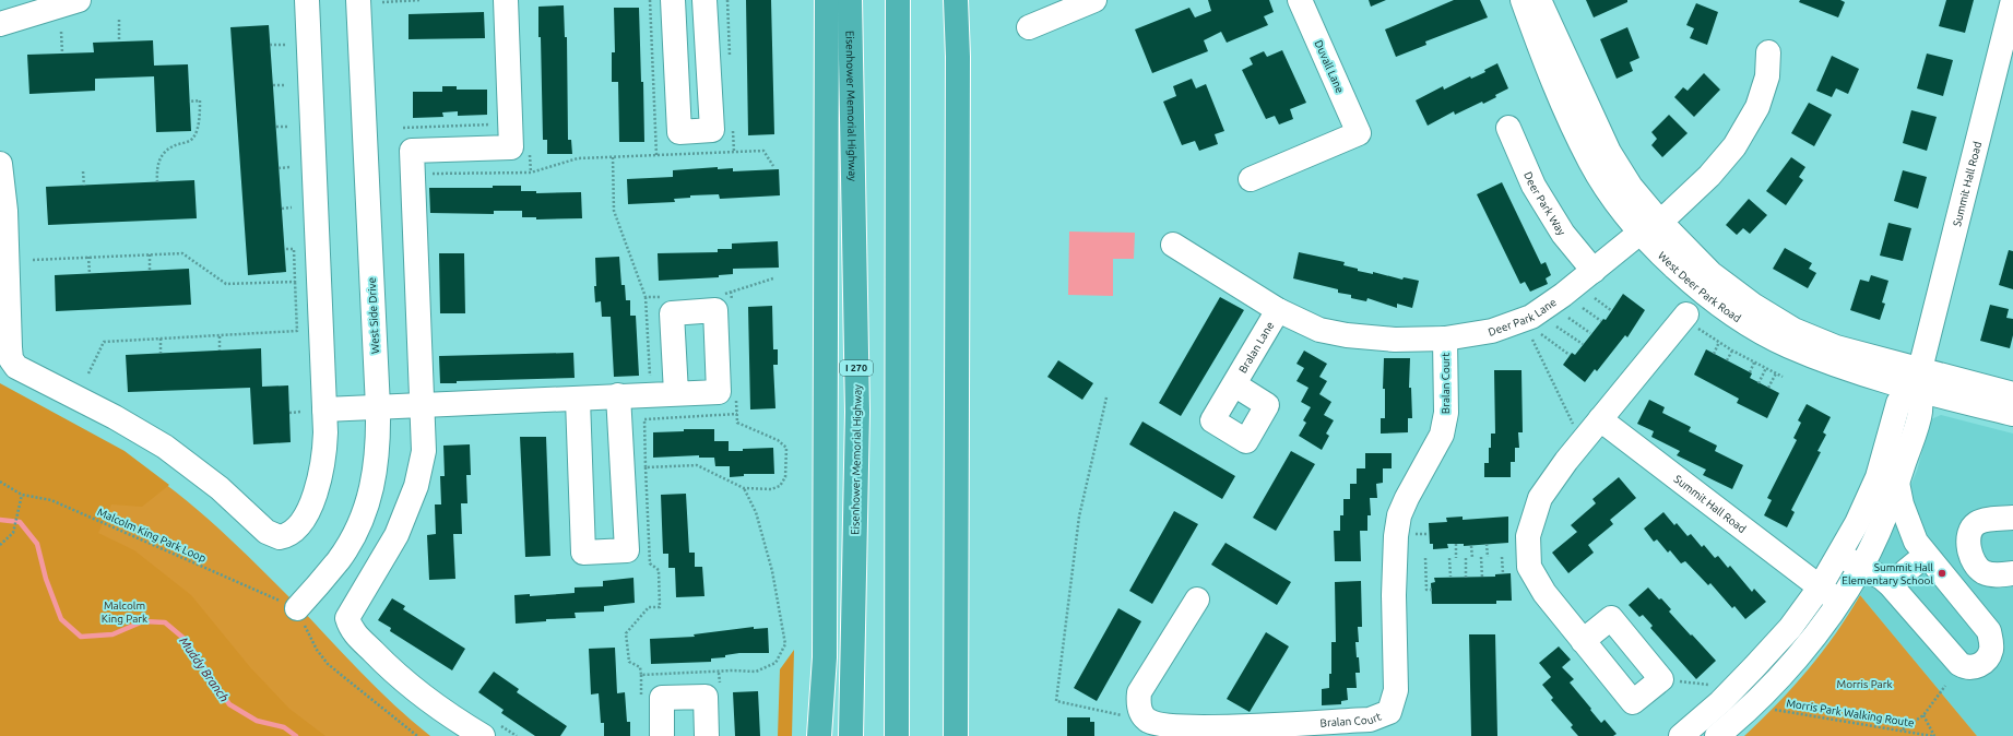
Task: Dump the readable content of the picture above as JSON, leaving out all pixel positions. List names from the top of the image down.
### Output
{
  "streets": {
    "highway": ["Eisenhower Memorial Highway", "I 270"],
    "street": [
      "Duvall Lane",
      "Summit Hall Road",
      "Deer Park Way",
      "West Deer Park Road",
      "West Side Drive",
      "Deer Park Lane",
      "Bralan Lane",
      "Bralan Court"
    ],
    "path": ["Malcolm King Park Loop", "Morris Park Walking Route"]
  },
  "crossings": [
    ["Summit Hall Road", "West Deer Park Road"],
    ["Deer Park Way", "Deer Park Lane"],
    ["West Deer Park Road", "Deer Park Lane"],
    ["West Side Drive", "Malcolm King Park Loop"],
    ["Deer Park Lane", "Bralan Lane"],
    ["Deer Park Lane", "Bralan Court"]
  ],
  "water": ["Muddy Branch"],
  "parks": ["Malcolm King Park", "Morris Park"],
  "places": ["Summit Hall Elementary School"]
}
